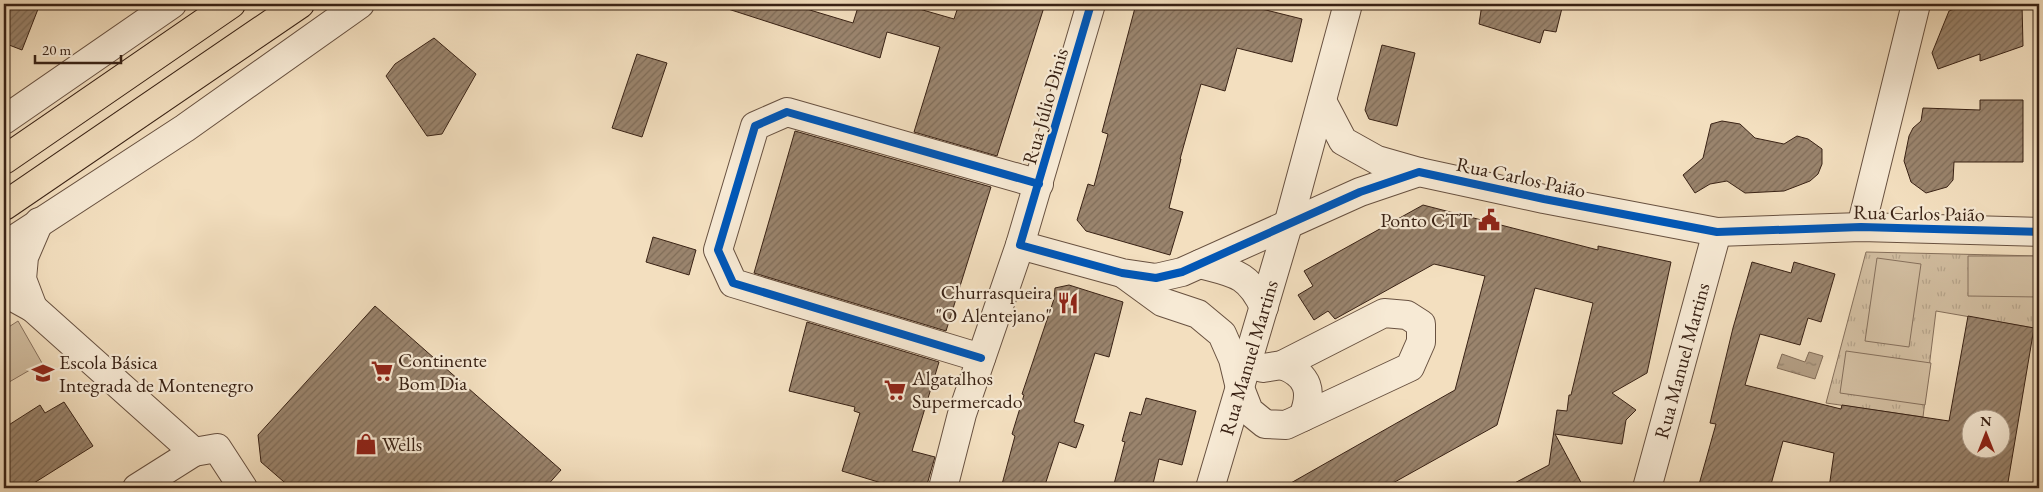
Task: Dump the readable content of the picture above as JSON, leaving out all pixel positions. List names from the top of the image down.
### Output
{
  "streets": {
    "street": ["Rua Júlio Dinis", "Rua Carlos Paião", "Rua Manuel Martins"]
  },
  "crossings": [
    ["Rua Carlos Paião", "Rua Manuel Martins"]
  ],
  "places": {
    "public building": ["Ponto CTT"],
    "restaurant": ["Churrasqueira \"O Alentejano\""],
    "supermarket": ["Continente Bom Dia", "Algatalhos Supermercado"],
    "school or university": ["Escola Básica Integrada de Montenegro"],
    "shop": ["Wells"]
  },
  "scale_bar": "20 m",
  "north": "top"
}
